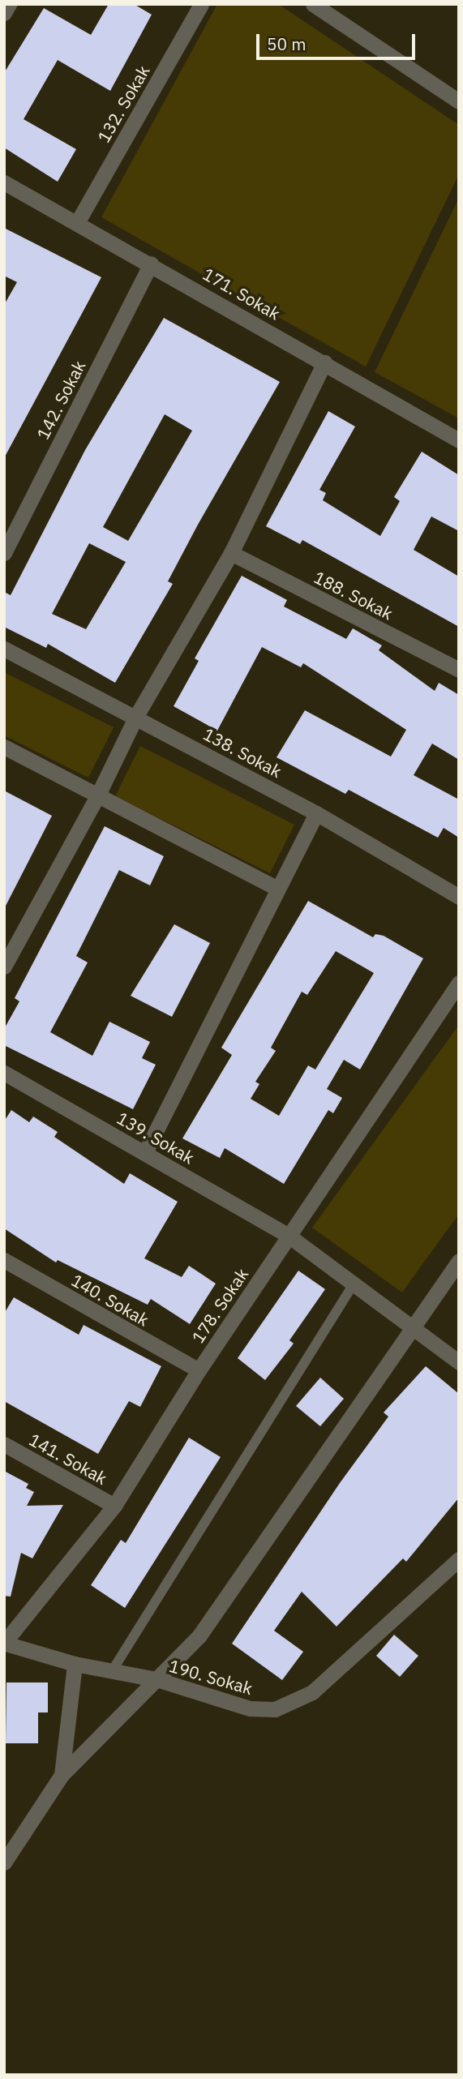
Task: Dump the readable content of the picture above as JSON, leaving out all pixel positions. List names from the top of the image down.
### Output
{
  "streets": {
    "street": [
      "132. Sokak",
      "171. Sokak",
      "142. Sokak",
      "188. Sokak",
      "138. Sokak",
      "139. Sokak",
      "140. Sokak",
      "178. Sokak",
      "141. Sokak",
      "190. Sokak"
    ]
  },
  "crossings": [
    ["132. Sokak", "171. Sokak"],
    ["171. Sokak", "142. Sokak"],
    ["139. Sokak", "178. Sokak"],
    ["140. Sokak", "178. Sokak"],
    ["178. Sokak", "141. Sokak"],
    ["178. Sokak", "190. Sokak"]
  ],
  "scale_bar": "50 m"
}
